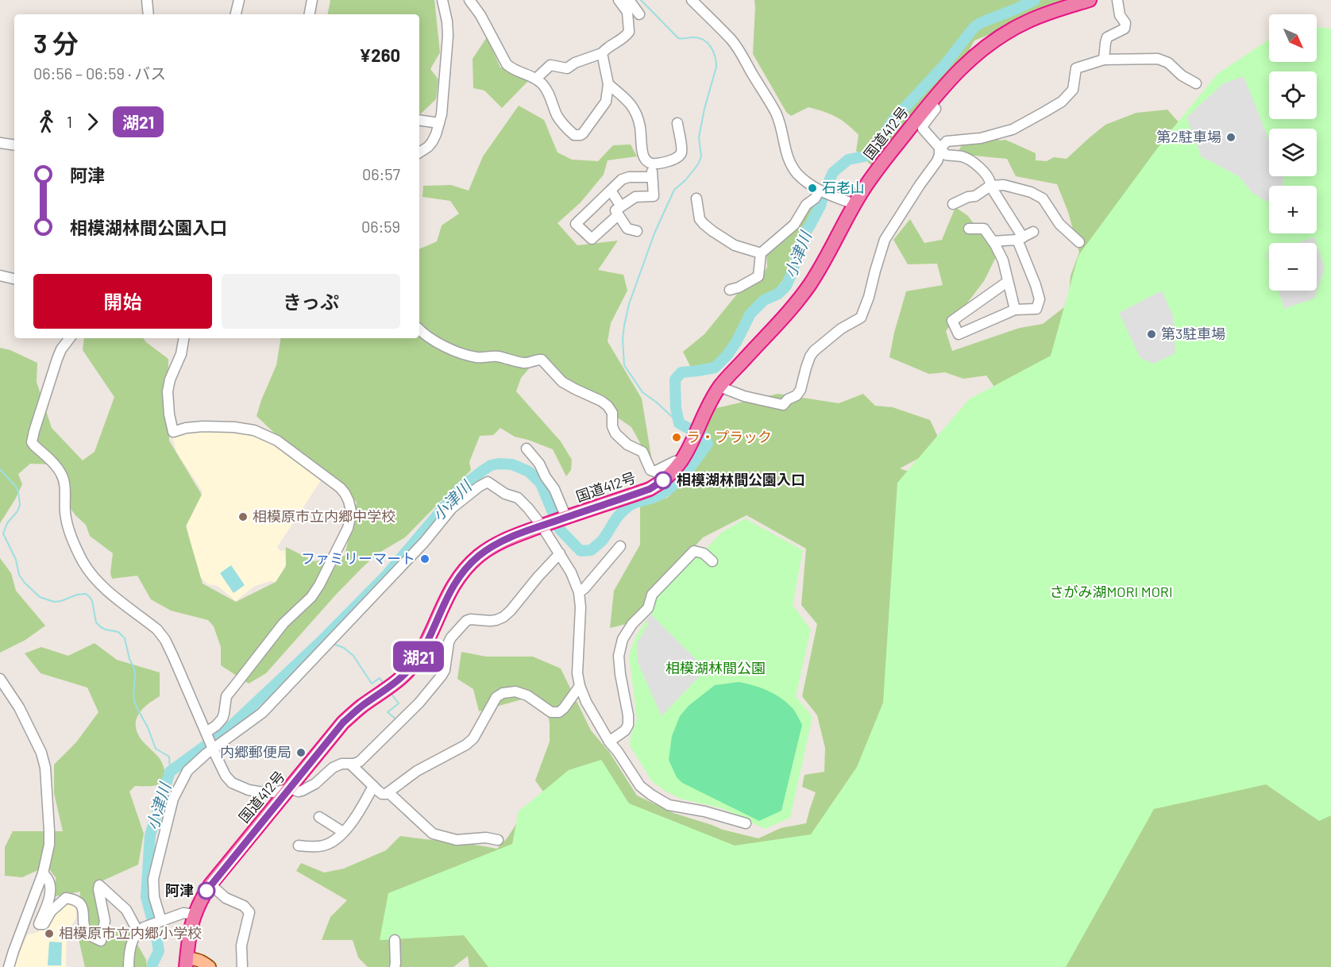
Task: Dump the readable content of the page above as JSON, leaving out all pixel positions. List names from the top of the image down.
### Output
{
  "streets": {
    "highway": ["国道412号"]
  },
  "water": ["小津川"],
  "parks": ["さがみ湖MORI MORI", "相模湖林間公園"],
  "places": [
    "第2駐車場",
    "石老山",
    "第3駐車場",
    "ラ・プラック",
    "相模湖林間公園入口",
    "相模原市立内郷中学校",
    "ファミリーマート",
    "内郷郵便局",
    "阿津",
    "相模原市立内郷小学校"
  ],
  "lines": ["bus line 湖21"],
  "north": "bottom right",
  "page": {
    "on_map": "湖21",
    "map_buttons": ["+", "−"],
    "heading": ["3 分", "06:56 – 06:59 · バス", "¥260"],
    "legs": ["1", "湖21"],
    "list": [
      {
        "name": "阿津",
        "value": "06:57"
      },
      {
        "name": "相模湖林間公園入口",
        "value": "06:59"
      }
    ],
    "buttons": ["開始", "きっぷ"]
  }
}
